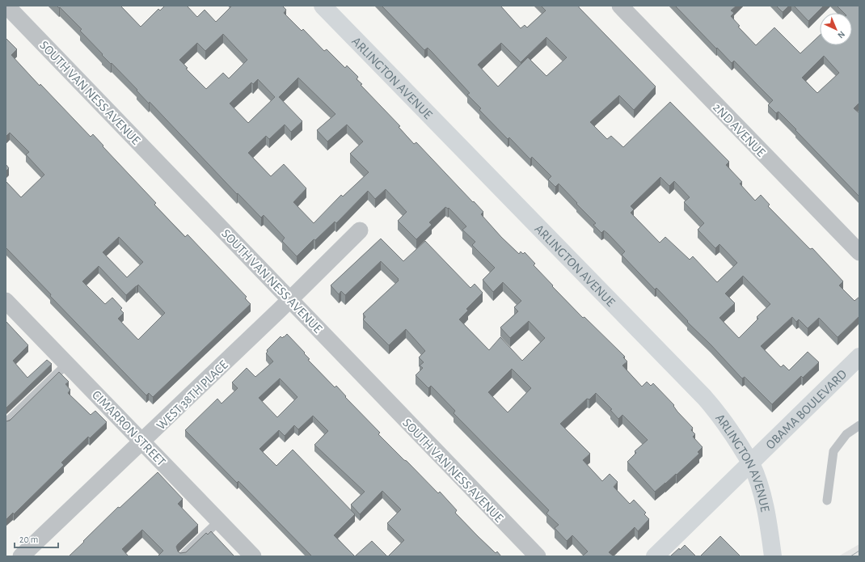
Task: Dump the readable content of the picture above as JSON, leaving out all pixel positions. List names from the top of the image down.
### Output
{
  "streets": {
    "main road": ["ARLINGTON AVENUE", "OBAMA BOULEVARD"],
    "street": [
      "SOUTH VAN NESS AVENUE",
      "2ND AVENUE",
      "WEST 38TH PLACE",
      "CIMARRON STREET"
    ]
  },
  "crossings": [
    ["ARLINGTON AVENUE", "OBAMA BOULEVARD"],
    ["SOUTH VAN NESS AVENUE", "WEST 38TH PLACE"],
    ["WEST 38TH PLACE", "CIMARRON STREET"]
  ],
  "scale_bar": "20 m",
  "north": "bottom right"
}
